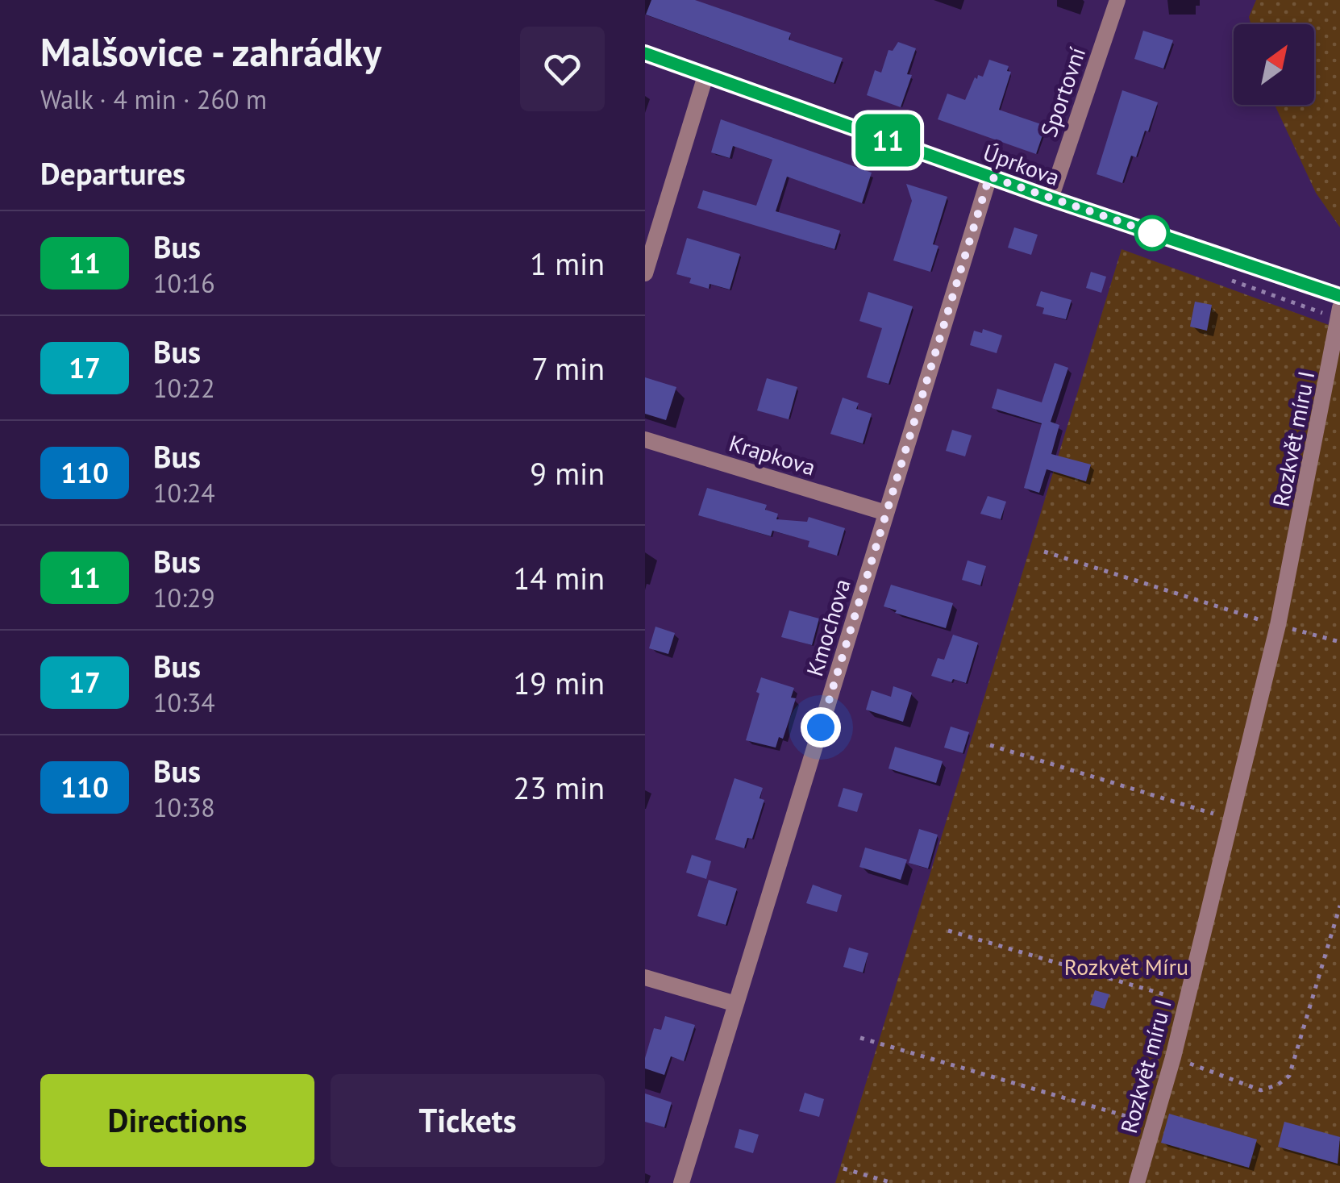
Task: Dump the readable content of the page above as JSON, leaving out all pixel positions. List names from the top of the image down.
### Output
{
  "streets": {
    "street": [
      "Sportovní",
      "Úprkova",
      "Rozkvět míru I",
      "Krapkova",
      "Kmochova"
    ]
  },
  "crossings": [
    ["Sportovní", "Úprkova"],
    ["Úprkova", "Kmochova"],
    ["Krapkova", "Kmochova"]
  ],
  "parks": ["Rozkvět Míru"],
  "lines": ["bus line 11"],
  "north": "top right",
  "page": {
    "heading": [
      ["Malšovice - zahrádky", "Walk · 4 min · 260 m"],
      "Departures"
    ],
    "on_map": "11",
    "list": [
      {
        "mark": "11",
        "name": "Bus",
        "note": "10:16",
        "value": "1 min"
      },
      {
        "mark": "17",
        "name": "Bus",
        "note": "10:22",
        "value": "7 min"
      },
      {
        "mark": "110",
        "name": "Bus",
        "note": "10:24",
        "value": "9 min"
      },
      {
        "mark": "11",
        "name": "Bus",
        "note": "10:29",
        "value": "14 min"
      },
      {
        "mark": "17",
        "name": "Bus",
        "note": "10:34",
        "value": "19 min"
      },
      {
        "mark": "110",
        "name": "Bus",
        "note": "10:38",
        "value": "23 min"
      }
    ],
    "buttons": ["Directions", "Tickets"]
  }
}
